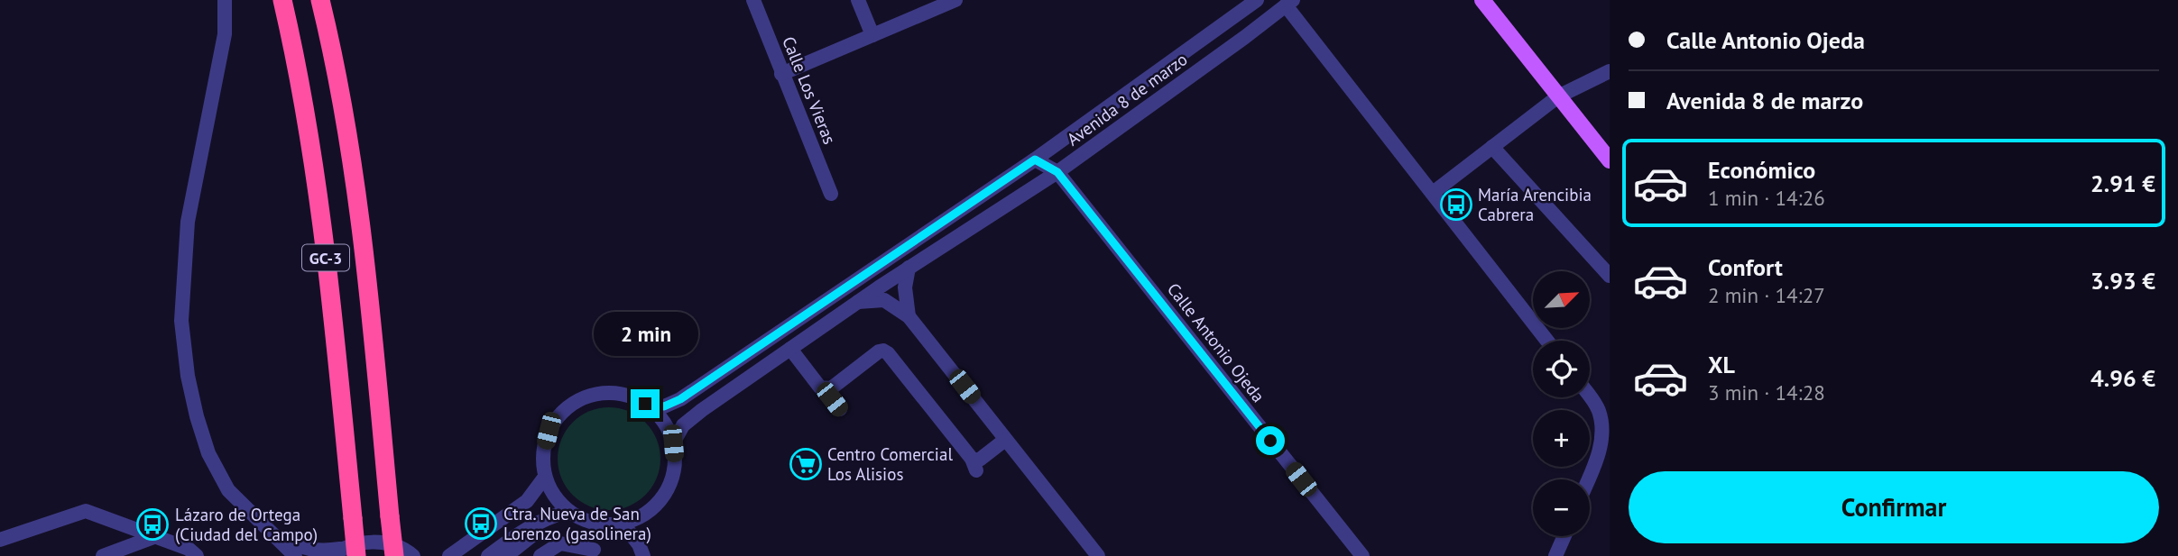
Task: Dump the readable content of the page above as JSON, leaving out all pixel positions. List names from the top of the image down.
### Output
{
  "streets": {
    "highway": ["GC-3"],
    "street": ["Calle Los Vieras", "Avenida 8 de marzo", "Calle Antonio Ojeda"]
  },
  "crossings": [
    ["Avenida 8 de marzo", "Calle Antonio Ojeda"]
  ],
  "places": {
    "bus stop": ["María Arencibia Cabrera", "Ctra. Nueva de San Lorenzo (gasolinera)", "Lázaro de Ortega (Ciudad del Campo)"],
    "supermarket": ["Centro Comercial Los Alisios"]
  },
  "north": "top right",
  "page": {
    "banner": ["Calle Antonio Ojeda", "Avenida 8 de marzo"],
    "list": [
      {
        "name": "Económico",
        "note": "1 min · 14:26",
        "value": "2.91 €"
      },
      {
        "name": "Confort",
        "note": "2 min · 14:27",
        "value": "3.93 €"
      },
      {
        "name": "XL",
        "note": "3 min · 14:28",
        "value": "4.96 €"
      }
    ],
    "map_buttons": ["+", "−"],
    "bubble": "2 min",
    "buttons": "Confirmar"
  }
}
